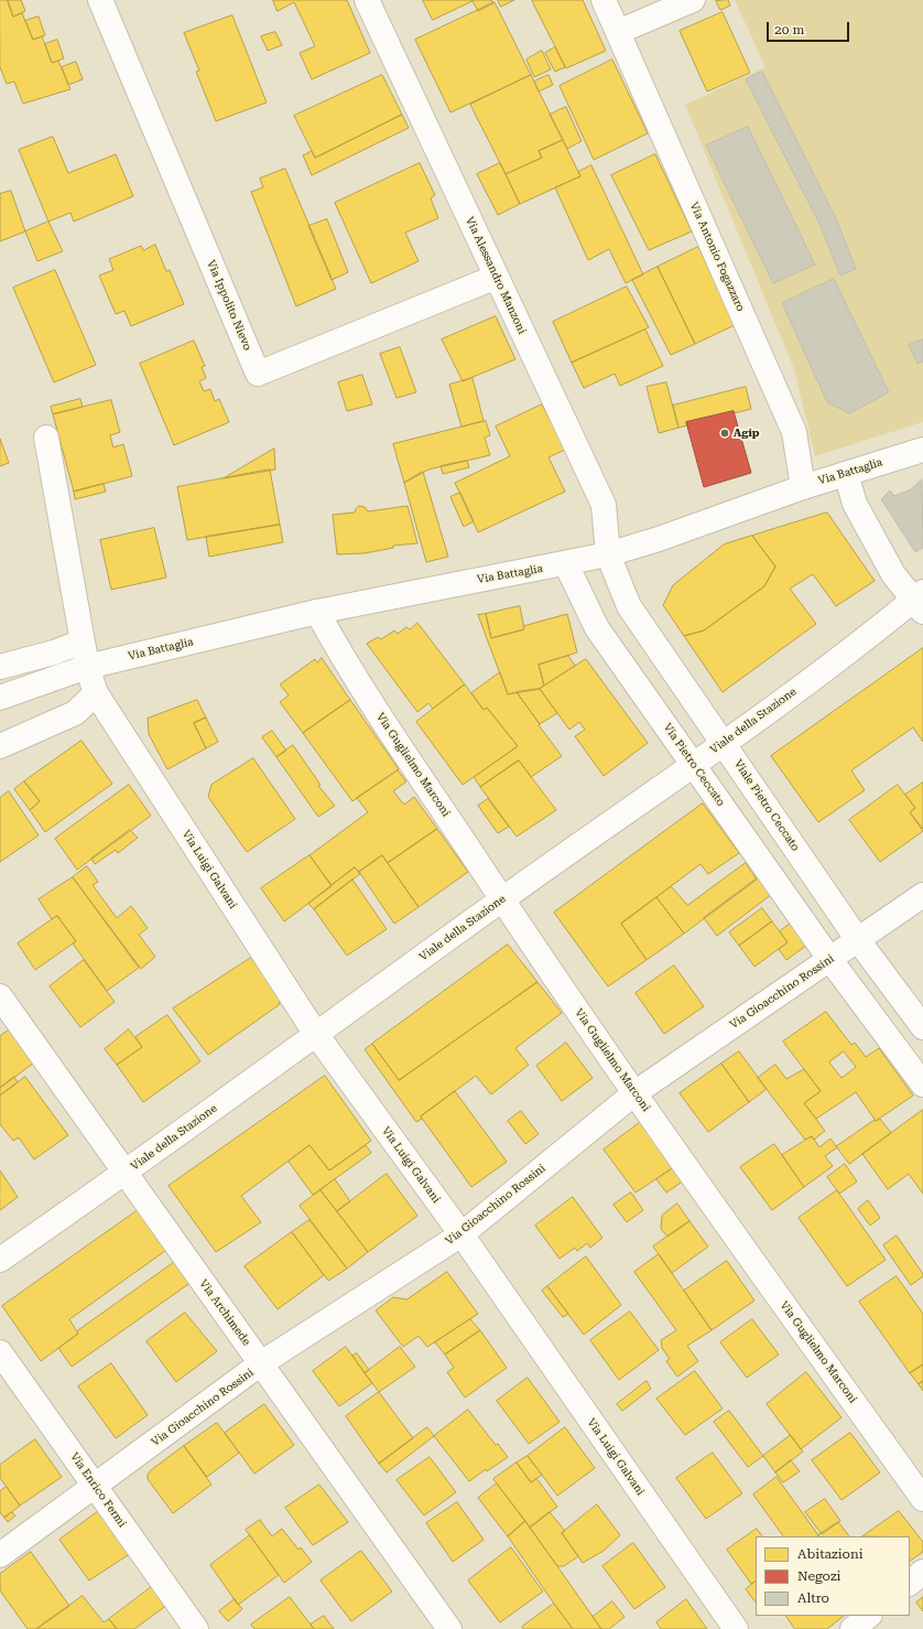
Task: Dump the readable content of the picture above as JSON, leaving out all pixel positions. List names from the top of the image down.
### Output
{
  "streets": {
    "street": [
      "Via Antonio Fogazzaro",
      "Via Alessandro Manzoni",
      "Via Ippolito Nievo",
      "Via Battaglia",
      "Viale della Stazione",
      "Via Guglielmo Marconi",
      "Via Pietro Ceccato",
      "Viale Pietro Ceccato",
      "Via Luigi Galvani",
      "Via Gioacchino Rossini",
      "Via Archimede",
      "Via Enrico Fermi"
    ]
  },
  "crossings": [
    ["Via Antonio Fogazzaro", "Via Battaglia"],
    ["Via Alessandro Manzoni", "Via Ippolito Nievo"],
    ["Via Alessandro Manzoni", "Via Battaglia"],
    ["Via Alessandro Manzoni", "Viale Pietro Ceccato"],
    ["Via Battaglia", "Via Guglielmo Marconi"],
    ["Via Battaglia", "Via Pietro Ceccato"],
    ["Via Battaglia", "Viale Pietro Ceccato"],
    ["Viale della Stazione", "Via Guglielmo Marconi"],
    ["Viale della Stazione", "Via Pietro Ceccato"],
    ["Viale della Stazione", "Viale Pietro Ceccato"],
    ["Viale della Stazione", "Via Luigi Galvani"],
    ["Viale della Stazione", "Via Archimede"],
    ["Via Guglielmo Marconi", "Via Gioacchino Rossini"],
    ["Via Pietro Ceccato", "Via Gioacchino Rossini"],
    ["Viale Pietro Ceccato", "Via Gioacchino Rossini"],
    ["Via Luigi Galvani", "Via Gioacchino Rossini"],
    ["Via Gioacchino Rossini", "Via Archimede"],
    ["Via Gioacchino Rossini", "Via Enrico Fermi"]
  ],
  "places": ["Agip"],
  "legend": ["Abitazioni", "Negozi", "Altro"],
  "scale_bar": "20 m"
}
